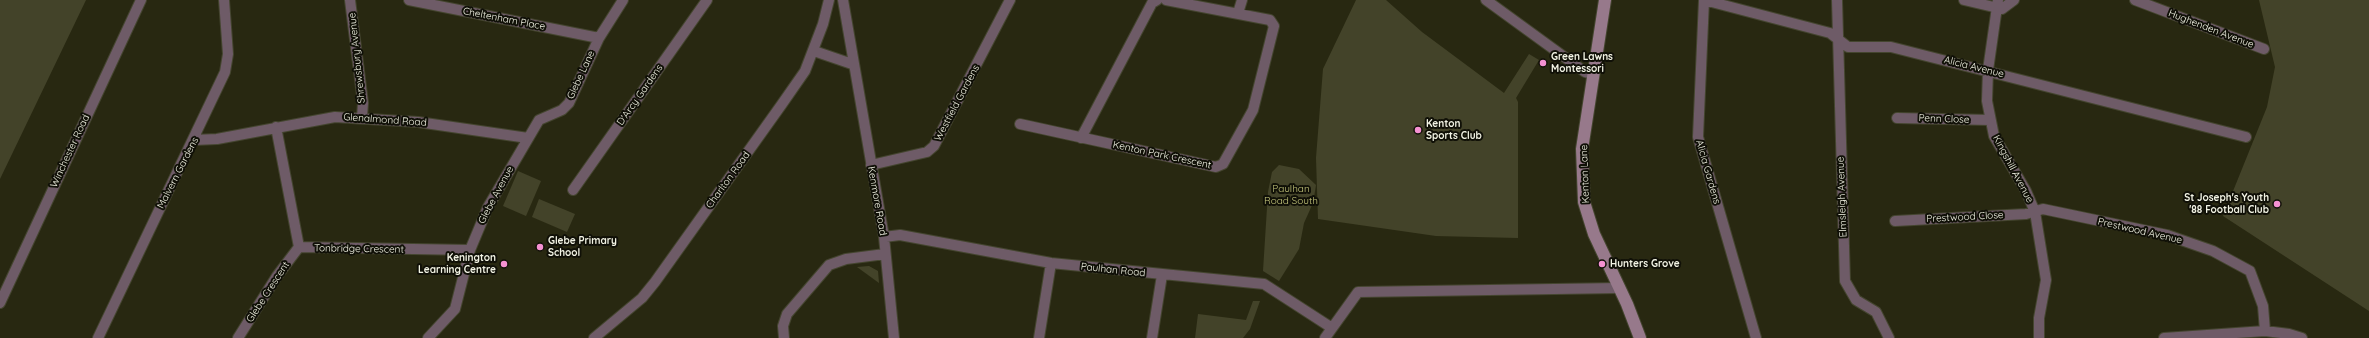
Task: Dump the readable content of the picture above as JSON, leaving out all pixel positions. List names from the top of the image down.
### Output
{
  "streets": {
    "street": [
      "Cheltenham Place",
      "Hughenden Avenue",
      "Shrewsbury Avenue",
      "Alicia Avenue",
      "Glebe Lane",
      "D'Arcy Gardens",
      "Westfield Gardens",
      "Penn Close",
      "Glenalmond Road",
      "Winchester Road",
      "Kenton Park Crescent",
      "Kingshill Avenue",
      "Alicia Gardens",
      "Malvern Gardens",
      "Kenton Lane",
      "Charlton Road",
      "Glebe Avenue",
      "Elmsleigh Avenue",
      "Kenmore Road",
      "Prestwood Close",
      "Prestwood Avenue",
      "Tonbridge Crescent",
      "Paulhan Road",
      "Glebe Crescent"
    ]
  },
  "crossings": [
    ["Cheltenham Place", "Glebe Lane"],
    ["Shrewsbury Avenue", "Glenalmond Road"],
    ["Alicia Avenue", "Kingshill Avenue"],
    ["Alicia Avenue", "Alicia Gardens"],
    ["Alicia Avenue", "Elmsleigh Avenue"],
    ["Glebe Lane", "Glenalmond Road"],
    ["Glebe Lane", "Glebe Avenue"],
    ["Westfield Gardens", "Kenmore Road"],
    ["Penn Close", "Kingshill Avenue"],
    ["Glenalmond Road", "Malvern Gardens"],
    ["Glenalmond Road", "Glebe Avenue"],
    ["Kingshill Avenue", "Prestwood Close"],
    ["Kingshill Avenue", "Prestwood Avenue"],
    ["Glebe Avenue", "Tonbridge Crescent"],
    ["Kenmore Road", "Paulhan Road"],
    ["Prestwood Close", "Prestwood Avenue"],
    ["Tonbridge Crescent", "Glebe Crescent"]
  ],
  "parks": ["Paulhan Road South"],
  "places": [
    "Green Lawns Montessori",
    "Kenton Sports Club",
    "St Joseph's Youth '88 Football Club",
    "Glebe Primary School",
    "Kenington Learning Centre",
    "Hunters Grove"
  ]
}
